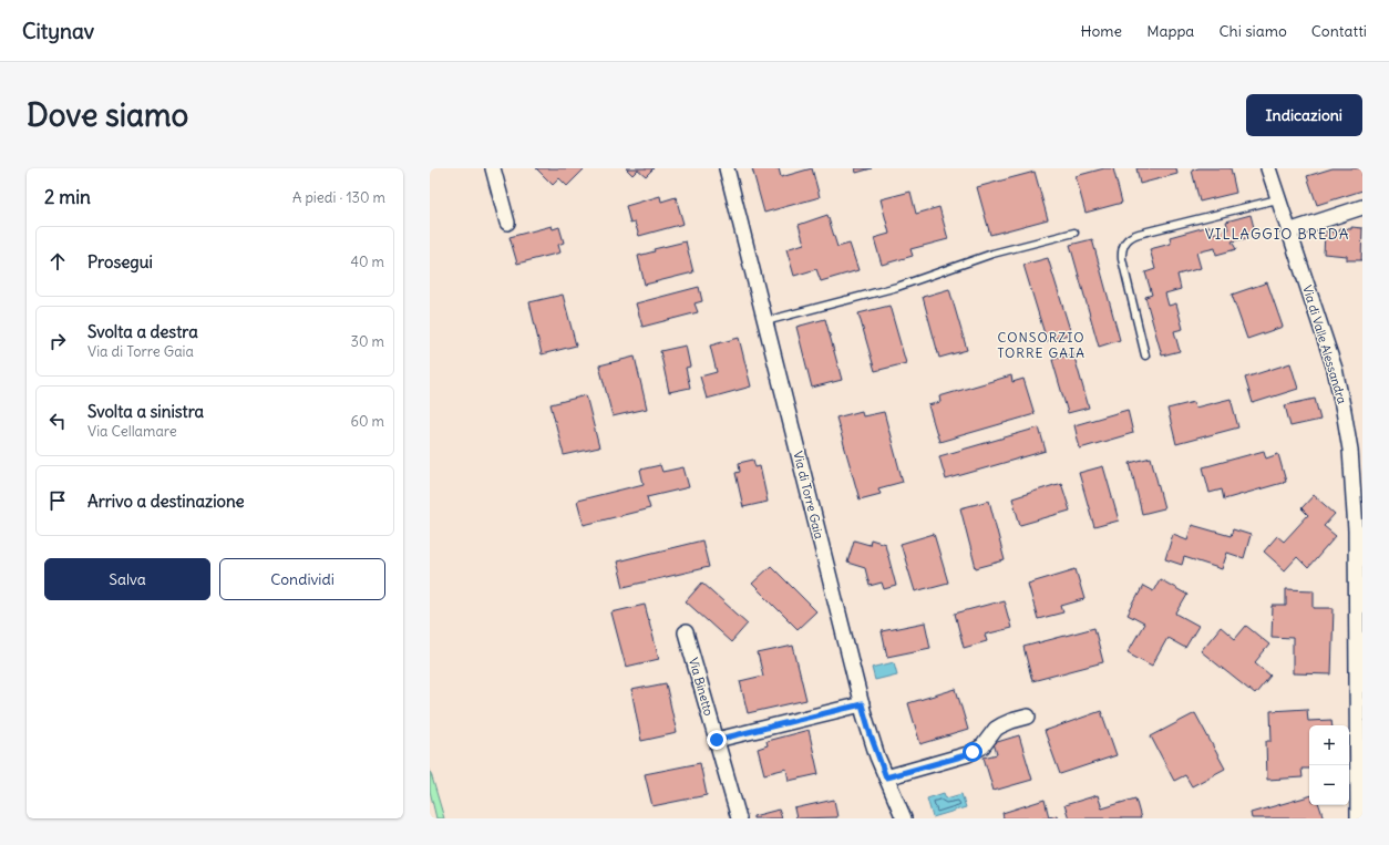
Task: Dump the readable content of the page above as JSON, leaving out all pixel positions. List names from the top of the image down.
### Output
{
  "streets": {
    "street": ["Via di Valle Alessandra", "Via di Torre Gaia", "Via Binetto"]
  },
  "districts": ["VILLAGGIO BREDA", "CONSORZIO TORRE GAIA"],
  "page": {
    "header": "Citynav",
    "nav": [
      "Home",
      "Mappa",
      "Chi siamo",
      "Contatti"
    ],
    "buttons": [
      "Indicazioni",
      ["Salva", "Condividi"]
    ],
    "title": "Dove siamo",
    "heading": ["2 min", "A piedi · 130 m"],
    "list": [
      ["Prosegui", "40 m"],
      ["Svolta a destra", "Via di Torre Gaia", "30 m"],
      ["Svolta a sinistra", "Via Cellamare", "60 m"],
      "Arrivo a destinazione"
    ],
    "map_buttons": ["+", "−"]
  }
}
